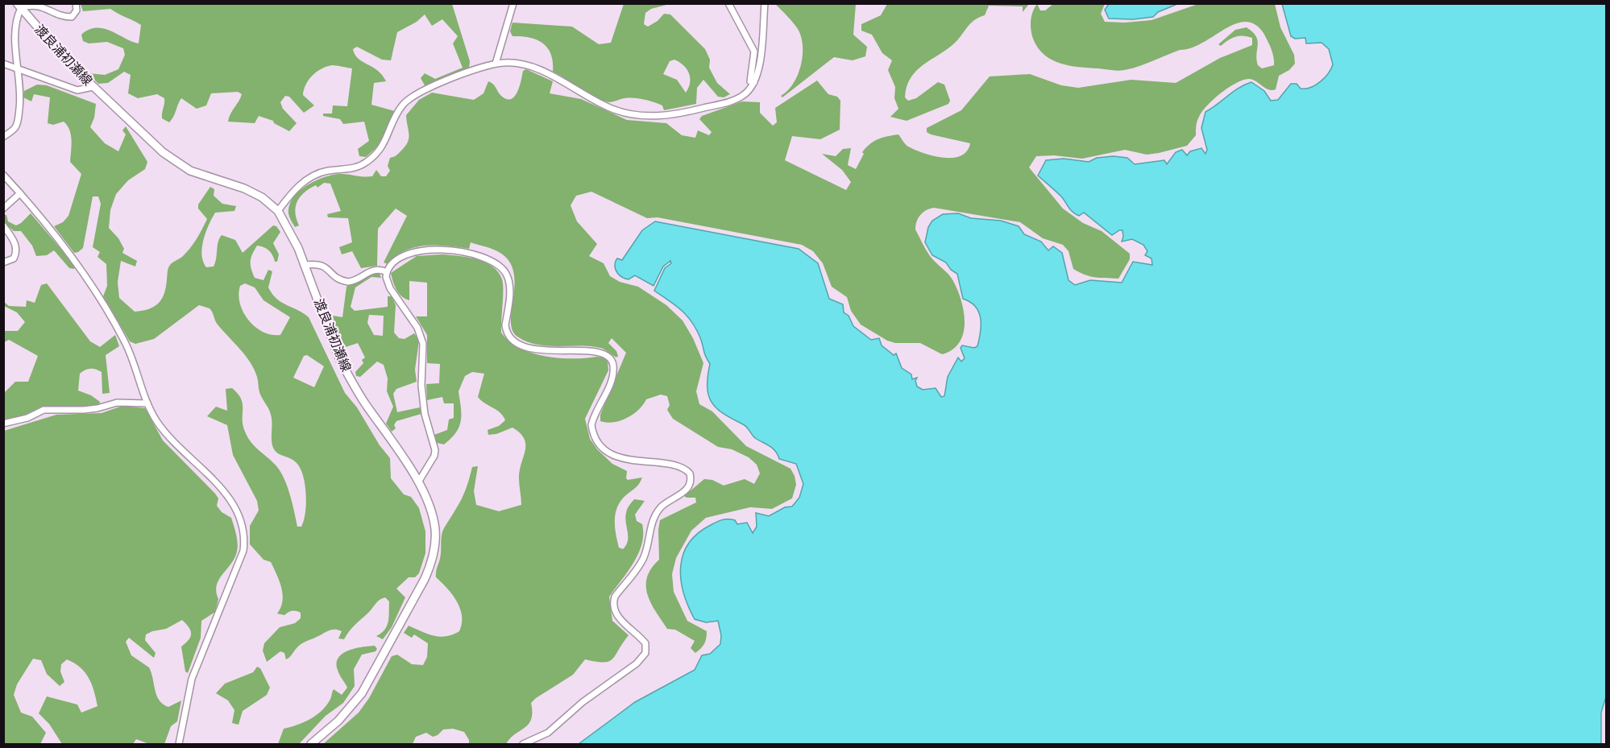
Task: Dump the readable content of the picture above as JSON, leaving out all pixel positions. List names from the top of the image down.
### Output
{
  "streets": {
    "main road": ["渡良浦初瀬線"]
  }
}
